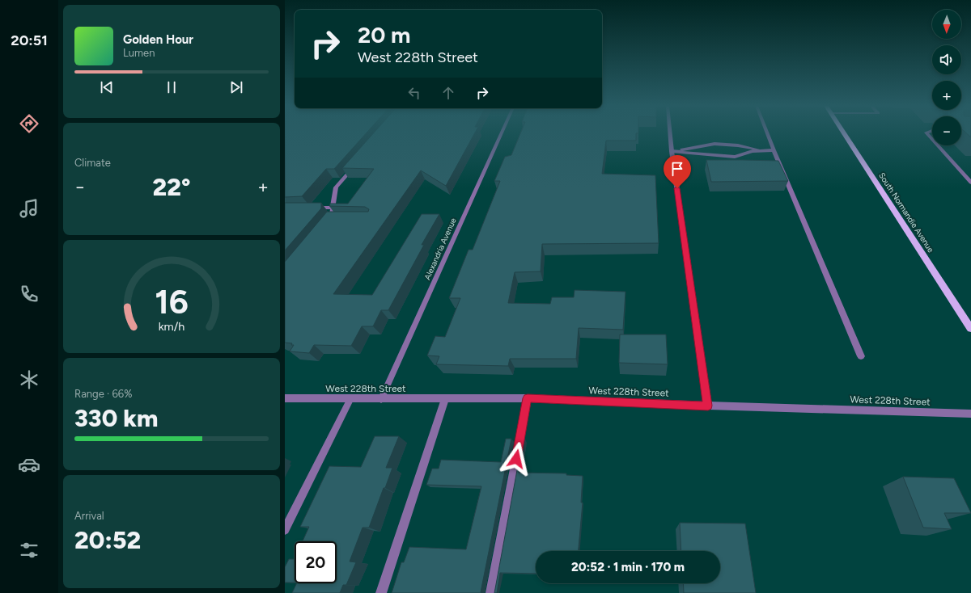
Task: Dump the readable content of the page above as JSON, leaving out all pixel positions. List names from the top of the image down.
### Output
{
  "streets": {
    "main road": ["South Normandie Avenue"],
    "street": ["Alexandria Avenue", "West 228th Street"]
  },
  "crossings": [
    ["Alexandria Avenue", "West 228th Street"]
  ],
  "north": "bottom",
  "page": {
    "tabs": "20:51",
    "map_buttons": ["+", "−"],
    "turn": ["20 m", "West 228th Street"],
    "song": ["Golden Hour", "Lumen"],
    "tile": [
      "Climate",
      ["Range · 66%", "330 km"],
      ["Arrival", "20:52"]
    ],
    "heat": ["−", "22°", "+"],
    "limit": "20",
    "trip": "20:52 · 1 min · 170 m",
    "gauge": ["16", "km/h"]
  }
}
